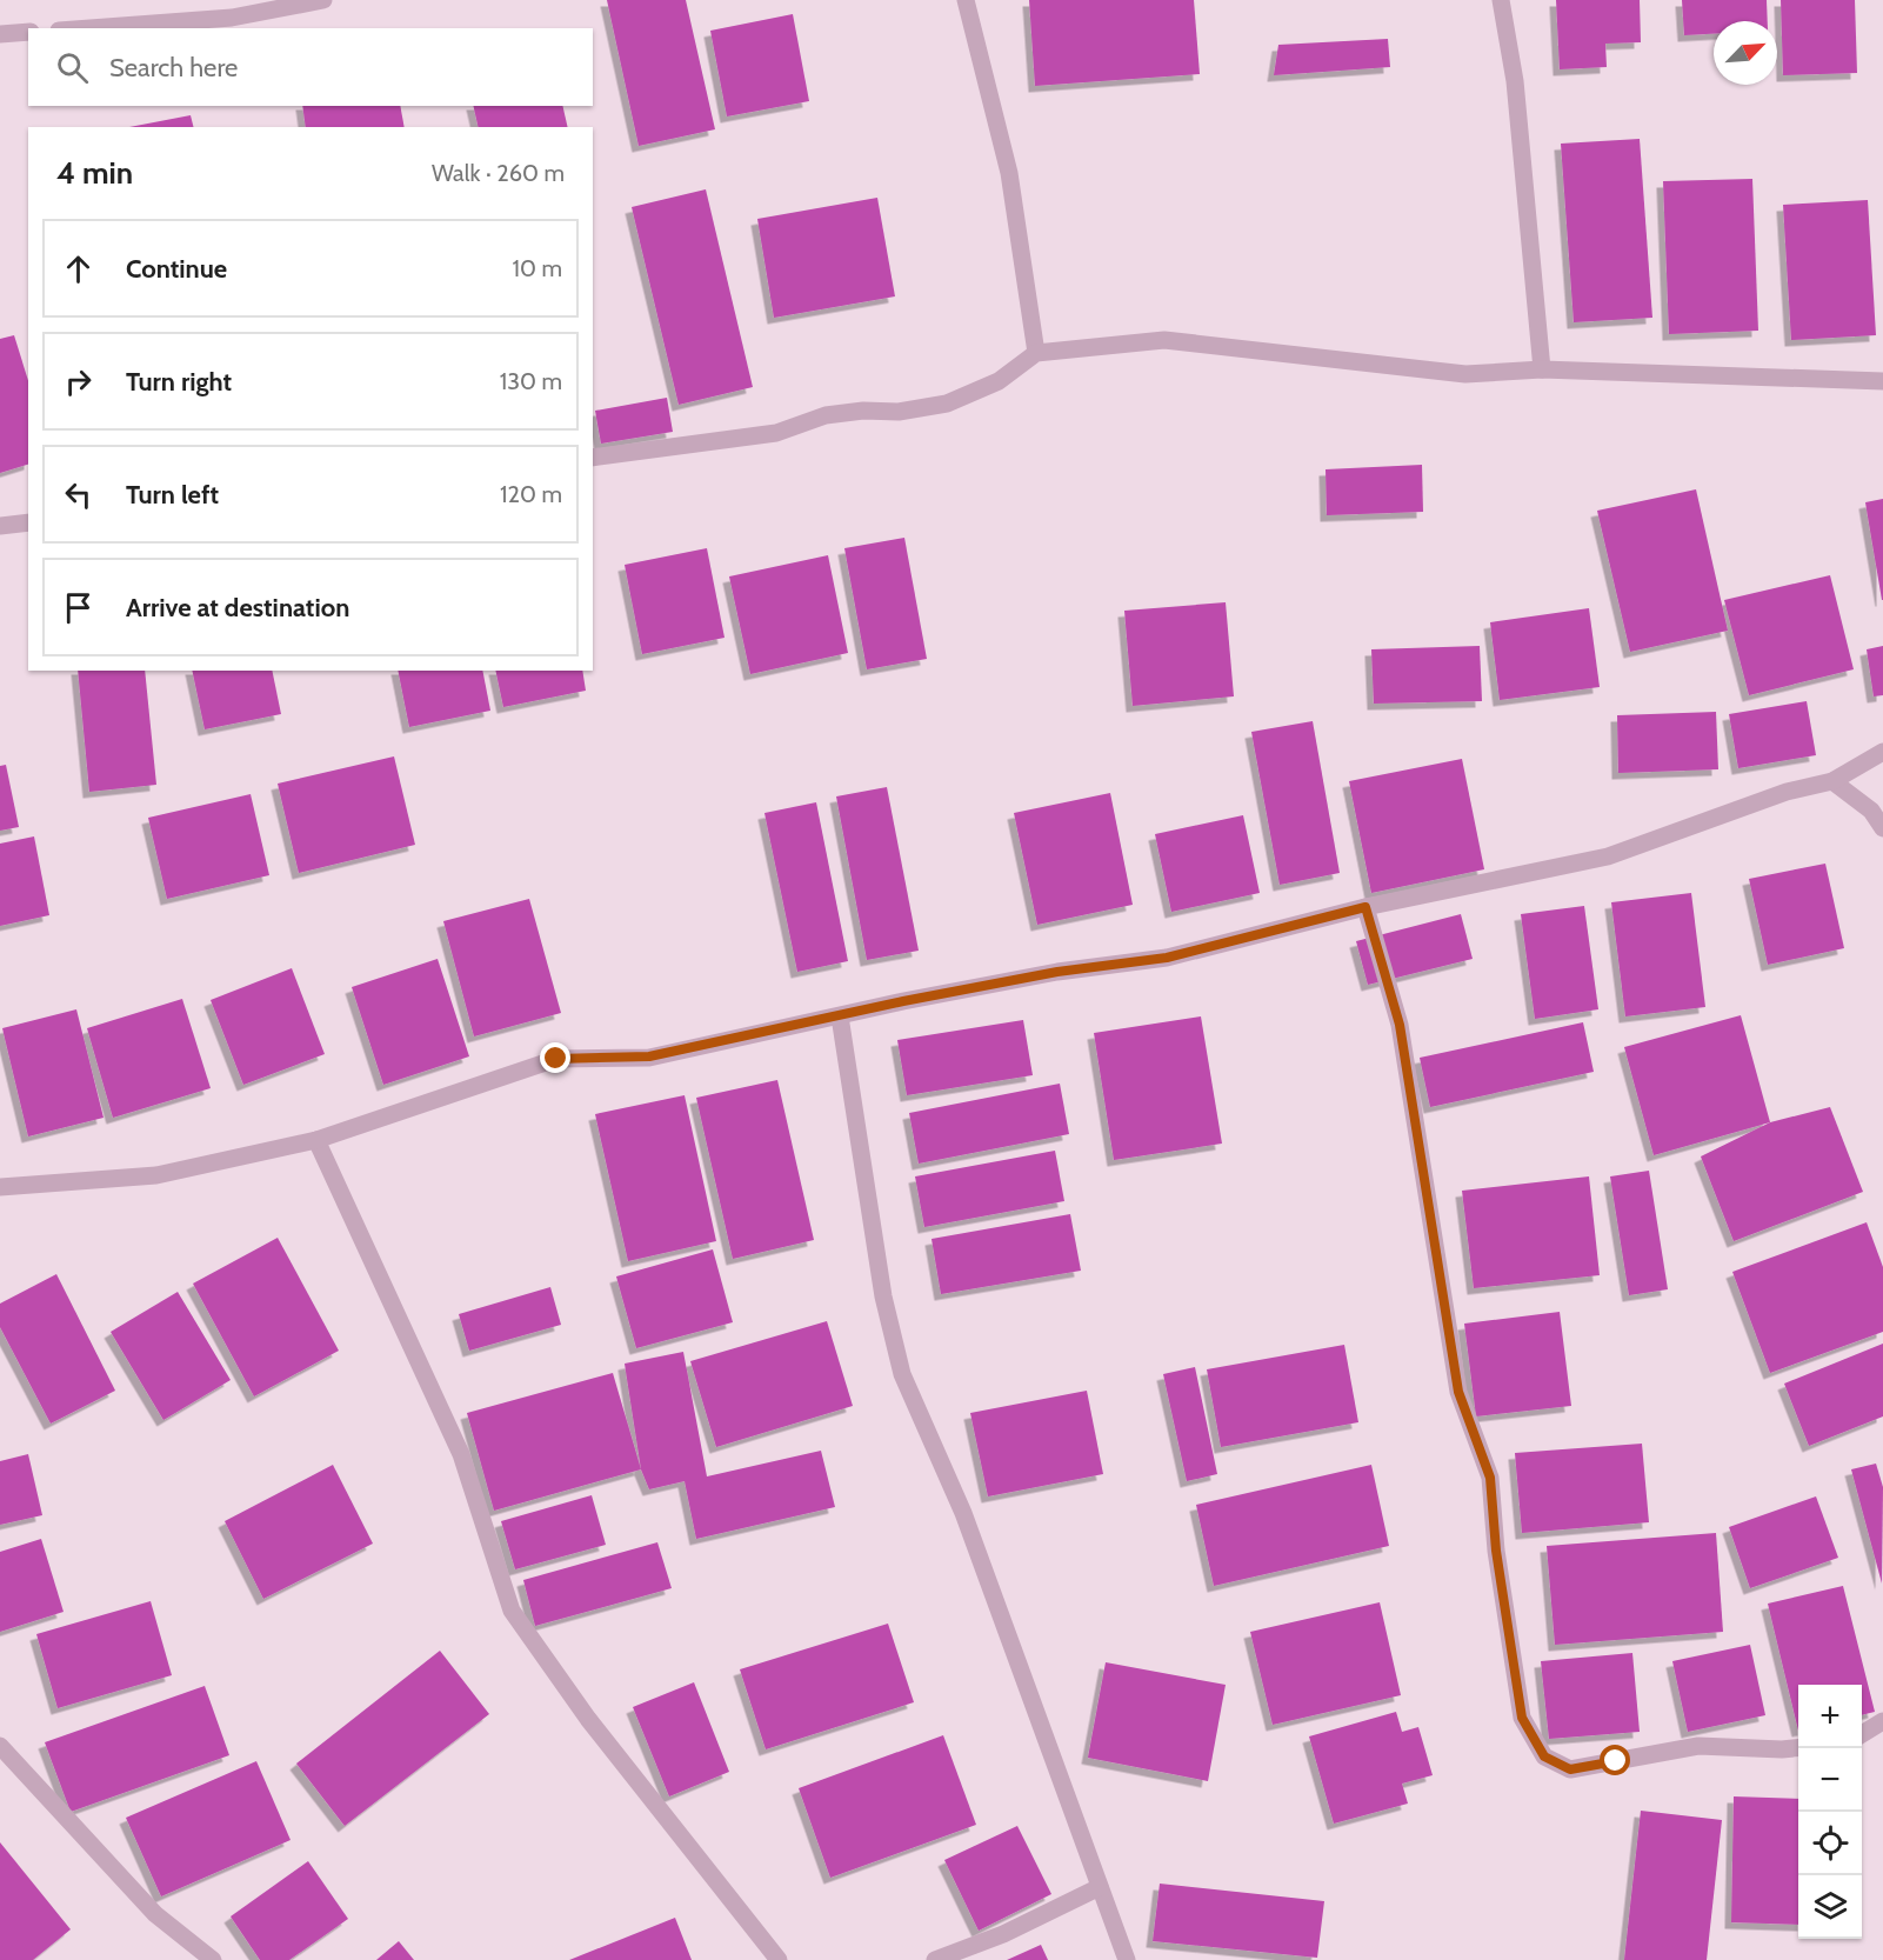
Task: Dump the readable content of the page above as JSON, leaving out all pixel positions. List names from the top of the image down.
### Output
{
  "north": "top right",
  "page": {
    "search": "Search here",
    "heading": ["4 min", "Walk · 260 m"],
    "list": [
      ["Continue", "10 m"],
      ["Turn right", "130 m"],
      ["Turn left", "120 m"],
      "Arrive at destination"
    ],
    "map_buttons": ["+", "−"]
  }
}
